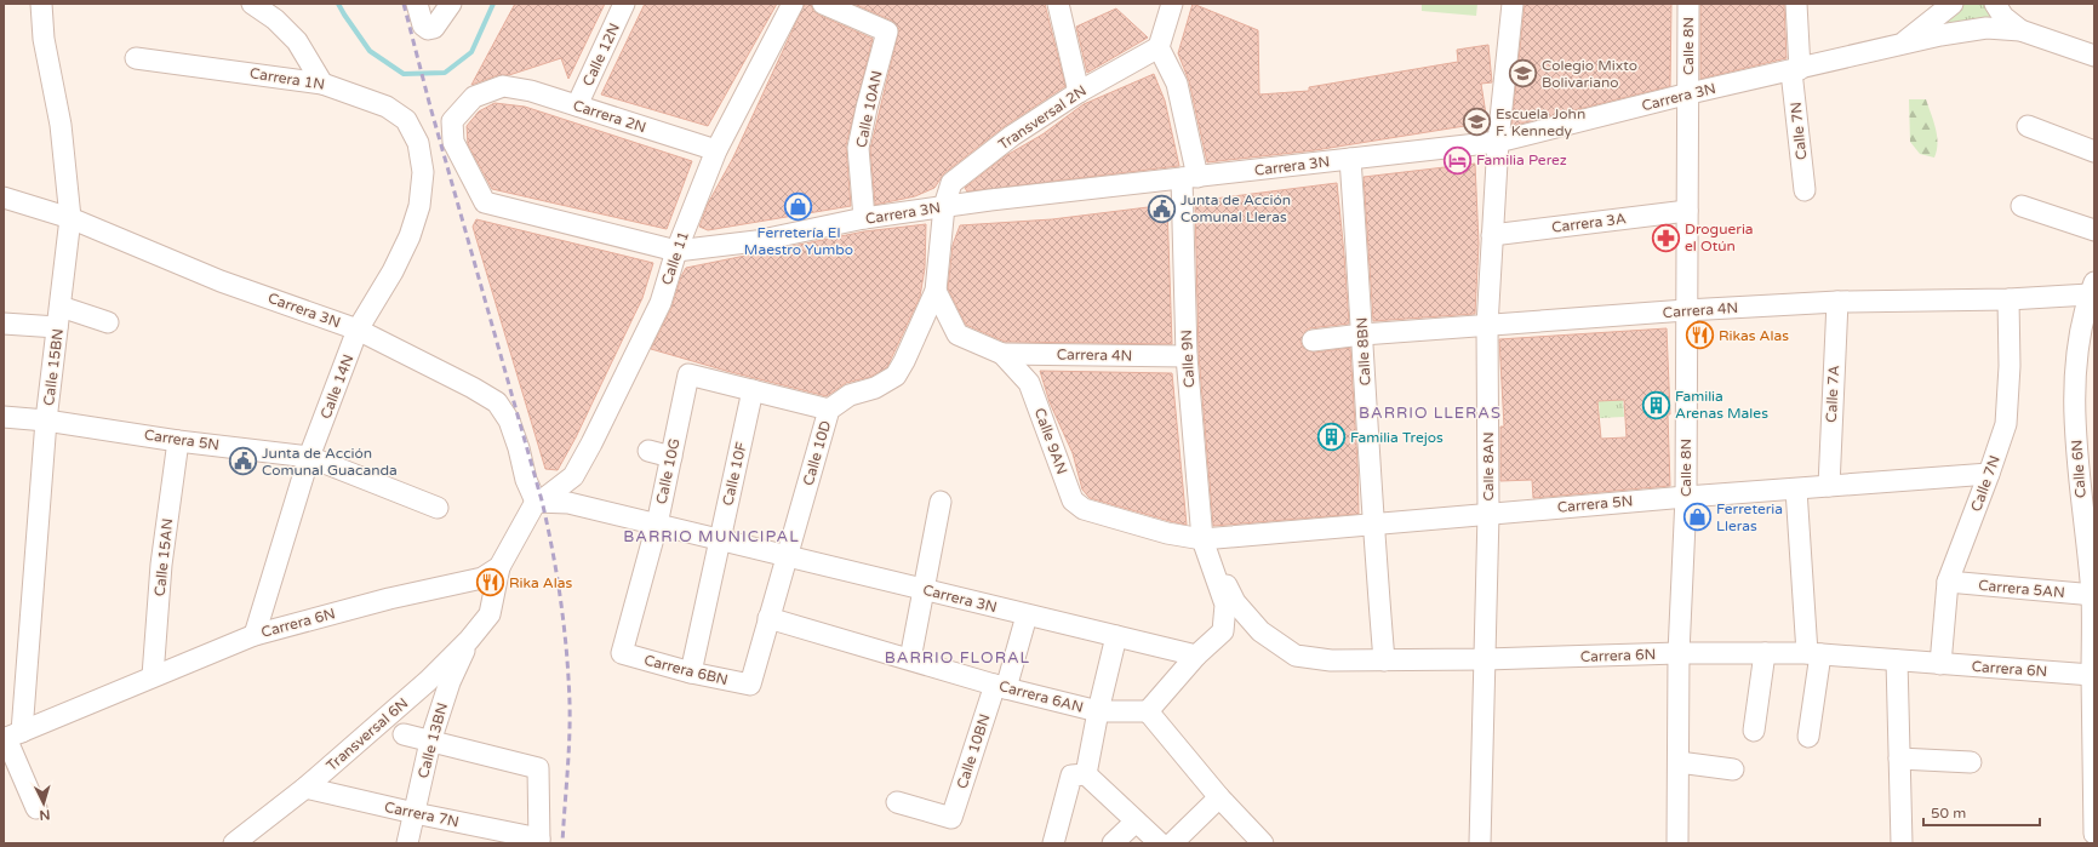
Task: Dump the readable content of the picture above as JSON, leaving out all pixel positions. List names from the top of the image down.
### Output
{
  "streets": {
    "street": [
      "Calle 8N",
      "Calle 12N",
      "Carrera 1N",
      "Carrera 3N",
      "Calle 10AN",
      "Carrera 2N",
      "Transversal 2N",
      "Calle 7N",
      "Carrera 3A",
      "Calle 11",
      "Carrera 4N",
      "Calle 8BN",
      "Calle 9N",
      "Calle 15BN",
      "Calle 14N",
      "Calle 7A",
      "Carrera 5N",
      "Calle 9AN",
      "Calle 10D",
      "Calle 8AN",
      "Calle 6N",
      "Calle 10G",
      "Calle 10F",
      "Calle 15AN",
      "Carrera 5AN",
      "Carrera 6N",
      "Carrera 6BN",
      "Carrera 6AN",
      "Transversal 6N",
      "Calle 13BN",
      "Calle 10BN",
      "Carrera 7N"
    ]
  },
  "crossings": [
    ["Calle 8N", "Carrera 3N"],
    ["Calle 8N", "Carrera 3A"],
    ["Calle 8N", "Carrera 4N"],
    ["Calle 8N", "Carrera 5N"],
    ["Calle 8N", "Carrera 6N"],
    ["Calle 12N", "Carrera 2N"],
    ["Carrera 1N", "Calle 14N"],
    ["Carrera 3N", "Calle 10AN"],
    ["Carrera 3N", "Carrera 2N"],
    ["Carrera 3N", "Transversal 2N"],
    ["Carrera 3N", "Calle 7N"],
    ["Carrera 3N", "Calle 11"],
    ["Carrera 3N", "Calle 8BN"],
    ["Carrera 3N", "Calle 9N"],
    ["Carrera 3N", "Calle 15BN"],
    ["Carrera 3N", "Calle 14N"],
    ["Carrera 3N", "Calle 10D"],
    ["Carrera 3N", "Calle 8AN"],
    ["Carrera 3N", "Calle 10G"],
    ["Carrera 3N", "Calle 10F"],
    ["Carrera 3N", "Calle 10BN"],
    ["Carrera 2N", "Calle 11"],
    ["Transversal 2N", "Calle 9N"],
    ["Transversal 2N", "Calle 10D"],
    ["Calle 7N", "Carrera 4N"],
    ["Calle 7N", "Carrera 5N"],
    ["Calle 7N", "Carrera 5AN"],
    ["Calle 7N", "Carrera 6N"],
    ["Carrera 3A", "Calle 8AN"],
    ["Carrera 4N", "Calle 8BN"],
    ["Carrera 4N", "Calle 9N"],
    ["Carrera 4N", "Calle 7A"],
    ["Carrera 4N", "Calle 9AN"],
    ["Carrera 4N", "Calle 8AN"],
    ["Carrera 4N", "Calle 6N"],
    ["Calle 8BN", "Carrera 5N"],
    ["Calle 8BN", "Carrera 6N"],
    ["Calle 9N", "Carrera 5N"],
    ["Calle 9N", "Calle 9AN"],
    ["Calle 9N", "Carrera 6N"],
    ["Calle 15BN", "Carrera 5N"],
    ["Calle 15BN", "Carrera 6N"],
    ["Calle 14N", "Carrera 5N"],
    ["Calle 14N", "Carrera 6N"],
    ["Calle 7A", "Carrera 5N"],
    ["Carrera 5N", "Calle 9AN"],
    ["Carrera 5N", "Calle 8AN"],
    ["Carrera 5N", "Calle 15AN"],
    ["Carrera 5N", "Carrera 6N"],
    ["Calle 9AN", "Calle 10D"],
    ["Calle 9AN", "Carrera 6N"],
    ["Calle 10D", "Carrera 6BN"],
    ["Calle 10D", "Carrera 6AN"],
    ["Calle 8AN", "Carrera 6N"],
    ["Calle 6N", "Carrera 5AN"],
    ["Calle 6N", "Carrera 6N"],
    ["Calle 10G", "Calle 10F"],
    ["Calle 10G", "Carrera 6BN"],
    ["Calle 10F", "Carrera 6BN"],
    ["Calle 15AN", "Carrera 6N"],
    ["Carrera 6N", "Transversal 6N"],
    ["Carrera 6AN", "Calle 10BN"],
    ["Transversal 6N", "Calle 13BN"],
    ["Transversal 6N", "Carrera 7N"],
    ["Calle 13BN", "Carrera 7N"]
  ],
  "districts": ["BARRIO LLERAS", "BARRIO MUNICIPAL", "BARRIO FLORAL"],
  "places": {
    "school or university": ["Colegio Mixto Bolivariano", "Escuela John F. Kennedy"],
    "hotel": ["Familia Perez"],
    "shop": ["Ferretería El Maestro Yumbo", "Ferreteria Lleras"],
    "public building": ["Junta de Acción Comunal Lleras", "Junta de Acción Comunal Guacanda"],
    "pharmacy": ["Drogueria el Otún"],
    "restaurant": ["Rikas Alas", "Rika Alas"],
    "building": ["Familia Arenas Males", "Familia Trejos"]
  },
  "scale_bar": "50 m",
  "north": "bottom"
}
